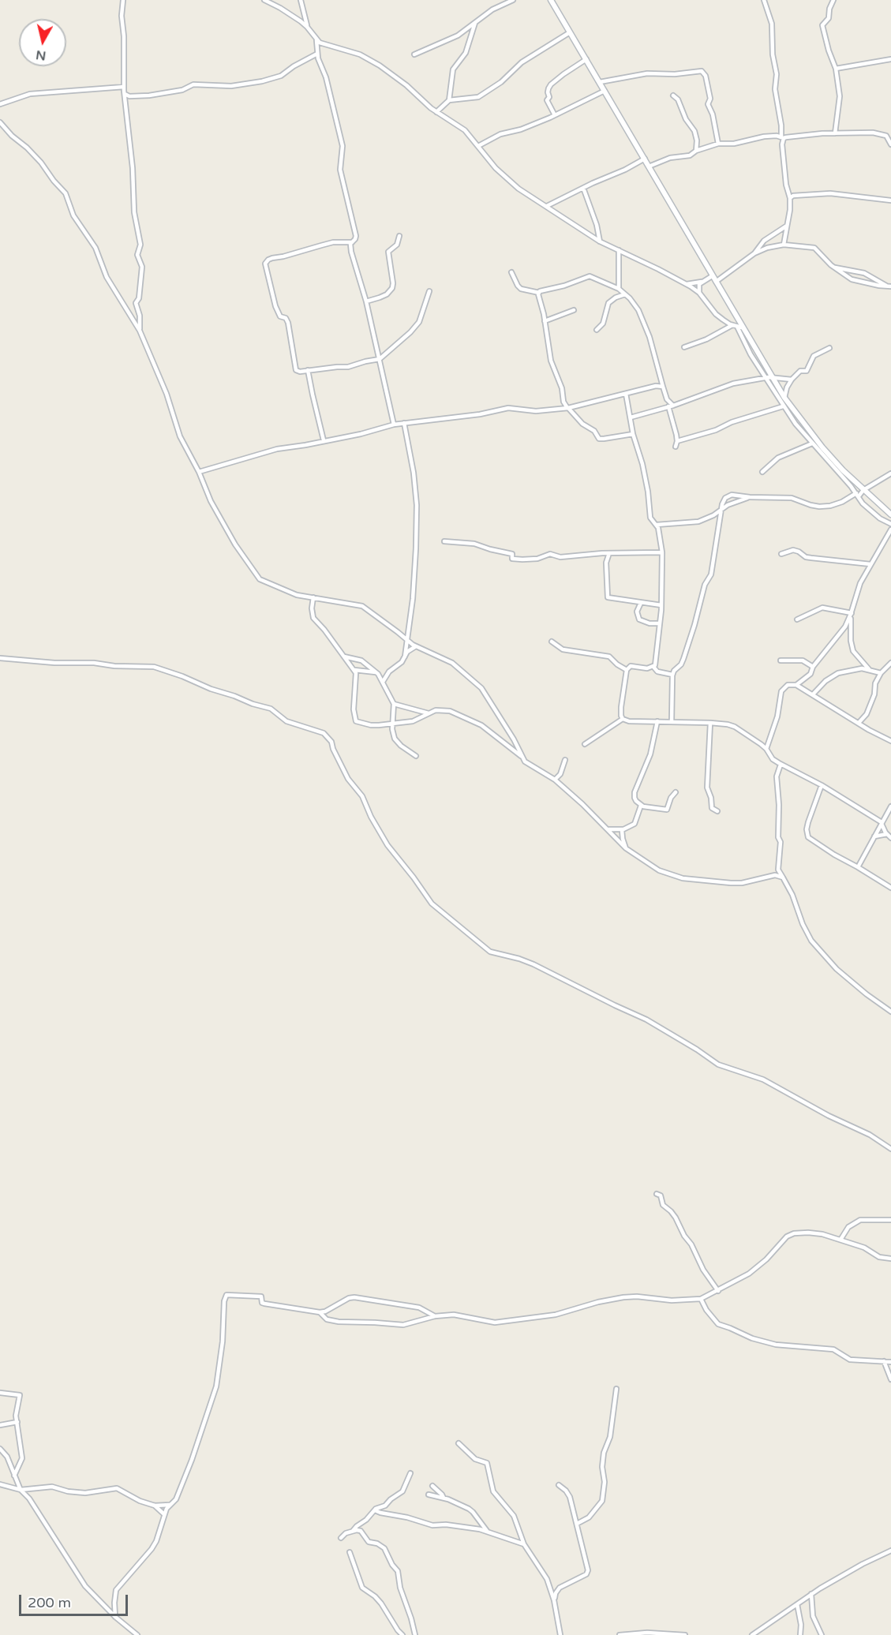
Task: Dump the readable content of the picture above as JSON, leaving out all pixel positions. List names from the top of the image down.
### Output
{
  "scale_bar": "200 m",
  "north": "bottom"
}
